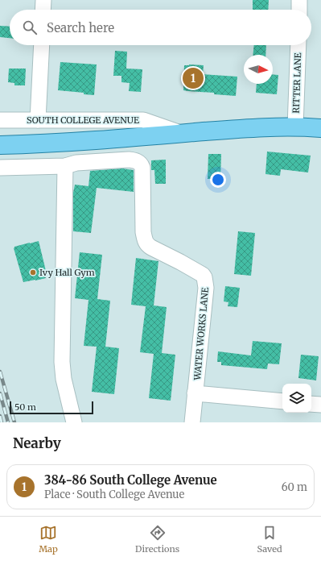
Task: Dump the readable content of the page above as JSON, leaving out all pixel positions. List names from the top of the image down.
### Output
{
  "streets": {
    "main road": ["SOUTH COLLEGE AVENUE"],
    "street": ["RITTER LANE", "WATER WORKS LANE"]
  },
  "crossings": [
    ["RITTER LANE", "SOUTH COLLEGE AVENUE"]
  ],
  "places": ["Ivy Hall Gym"],
  "scale_bar": "50 m",
  "north": "right",
  "page": {
    "search": "Search here",
    "pins": "1",
    "scale": "50 m",
    "heading": "Nearby",
    "list": [
      {
        "mark": "1",
        "name": "384-86 South College Avenue",
        "note": "Place · South College Avenue",
        "value": "60 m"
      }
    ],
    "nav": ["Map", "Directions", "Saved"]
  }
}
